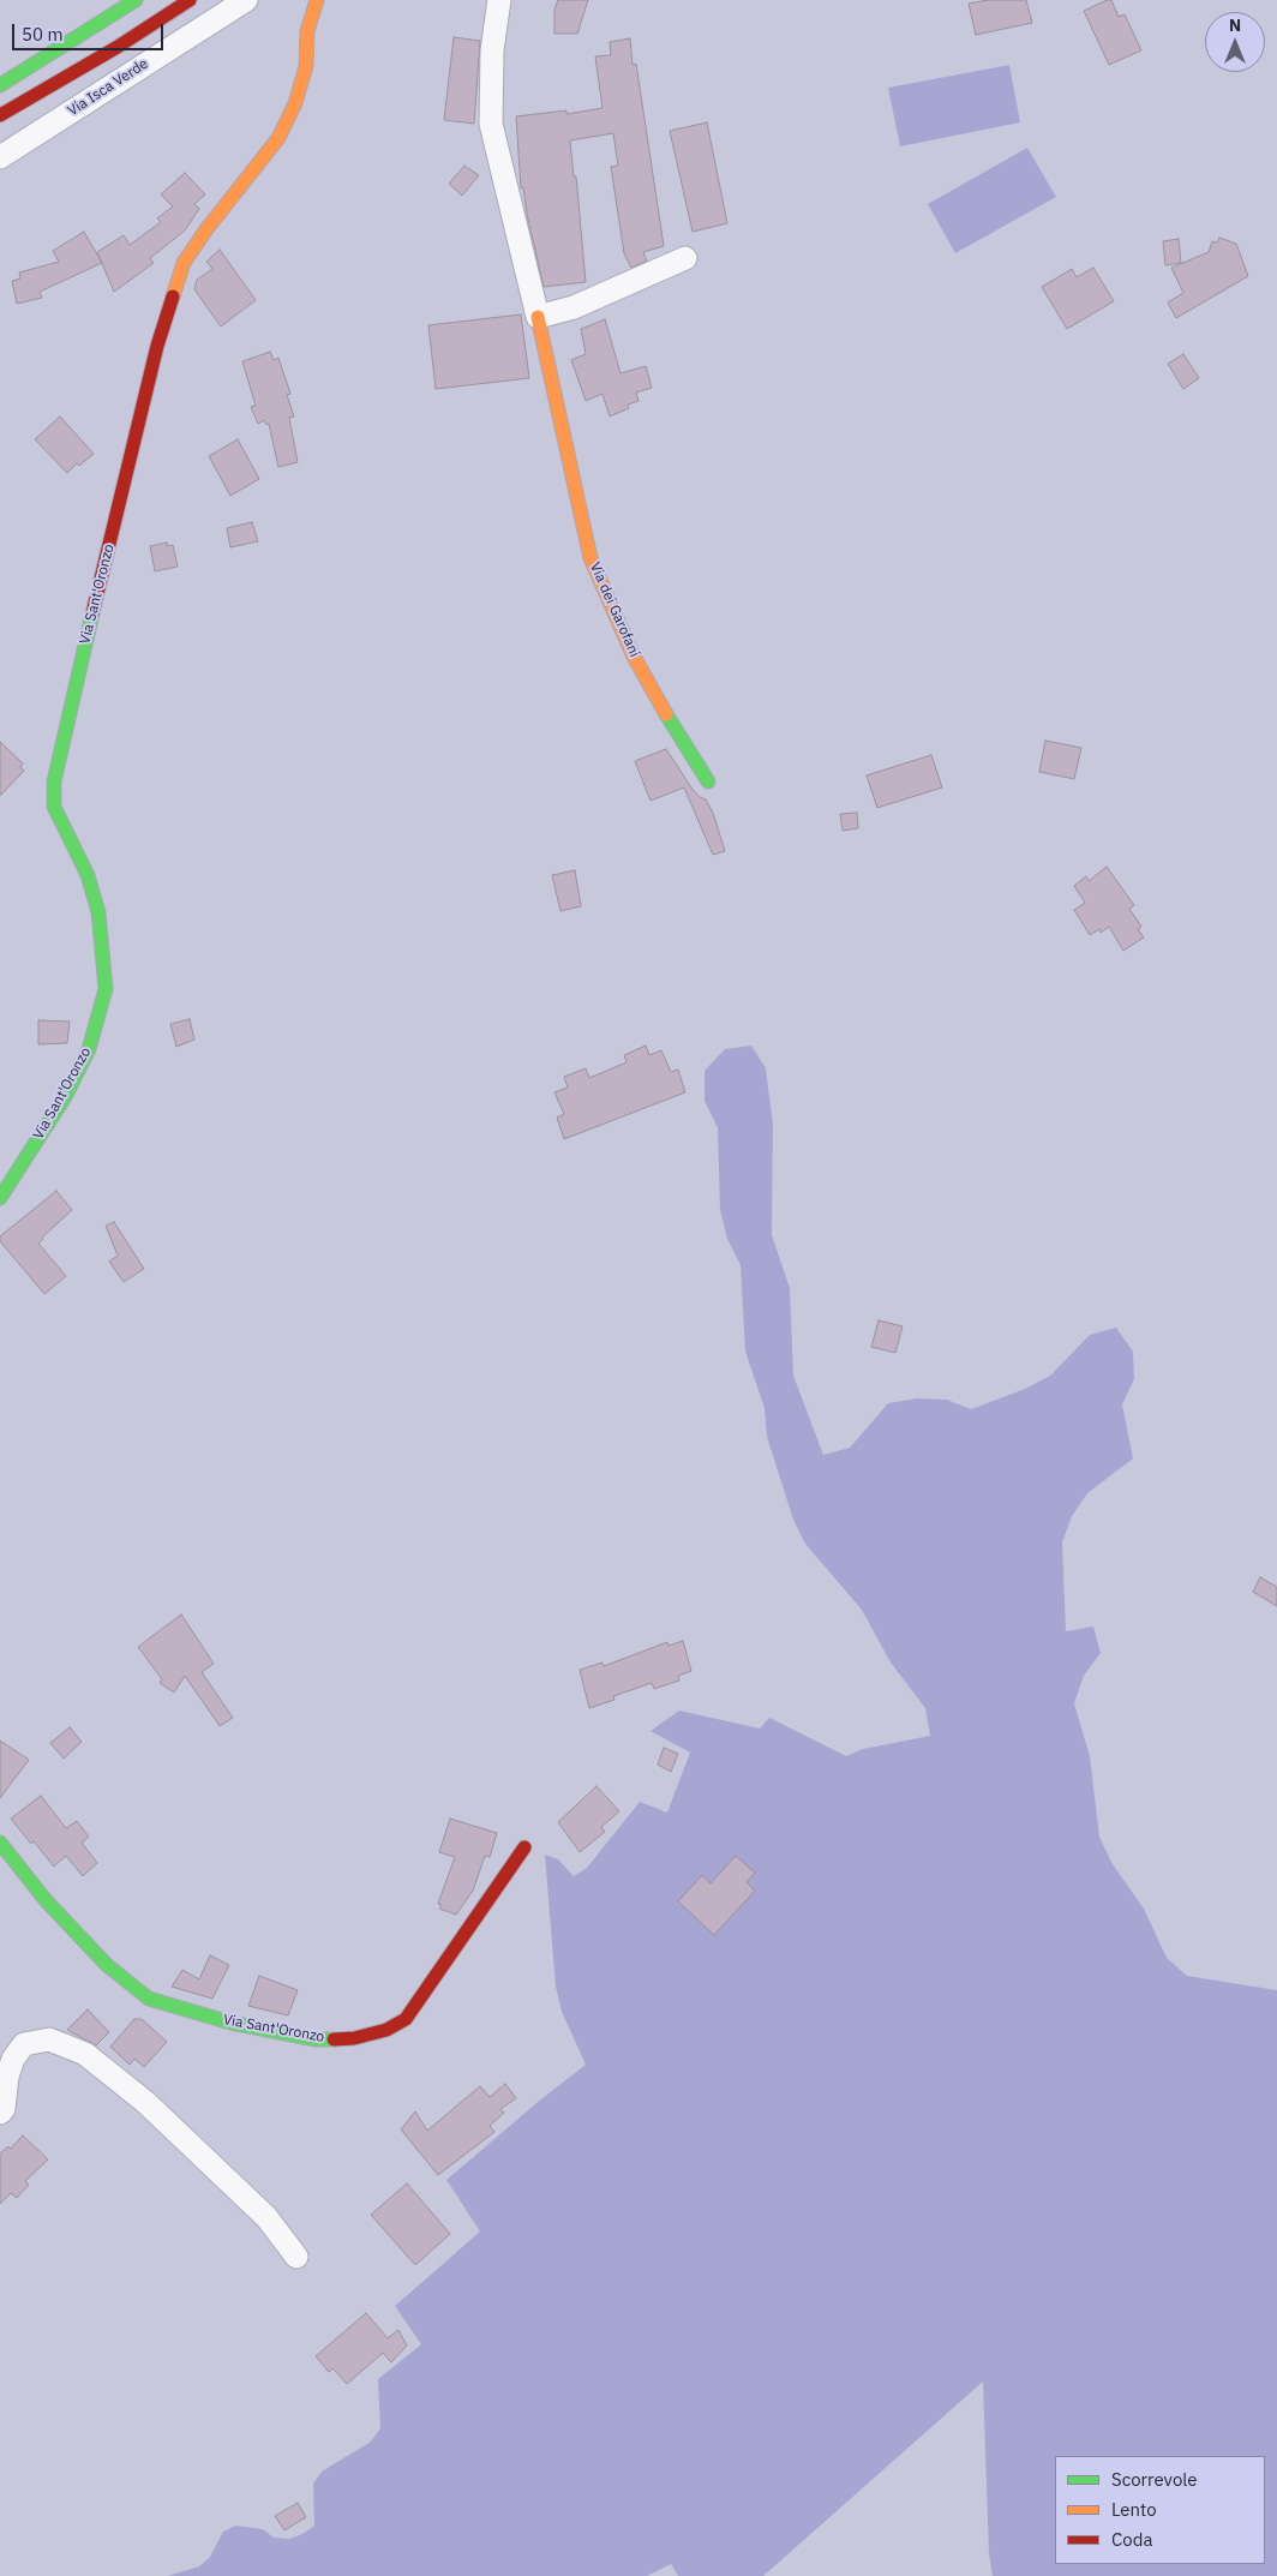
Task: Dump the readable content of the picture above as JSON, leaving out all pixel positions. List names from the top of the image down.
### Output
{
  "streets": {
    "main road": ["Via Sant'Oronzo", "Via dei Garofani"],
    "street": ["Via Isca Verde"]
  },
  "legend": ["Scorrevole", "Lento", "Coda"],
  "scale_bar": "50 m",
  "north": "top"
}
